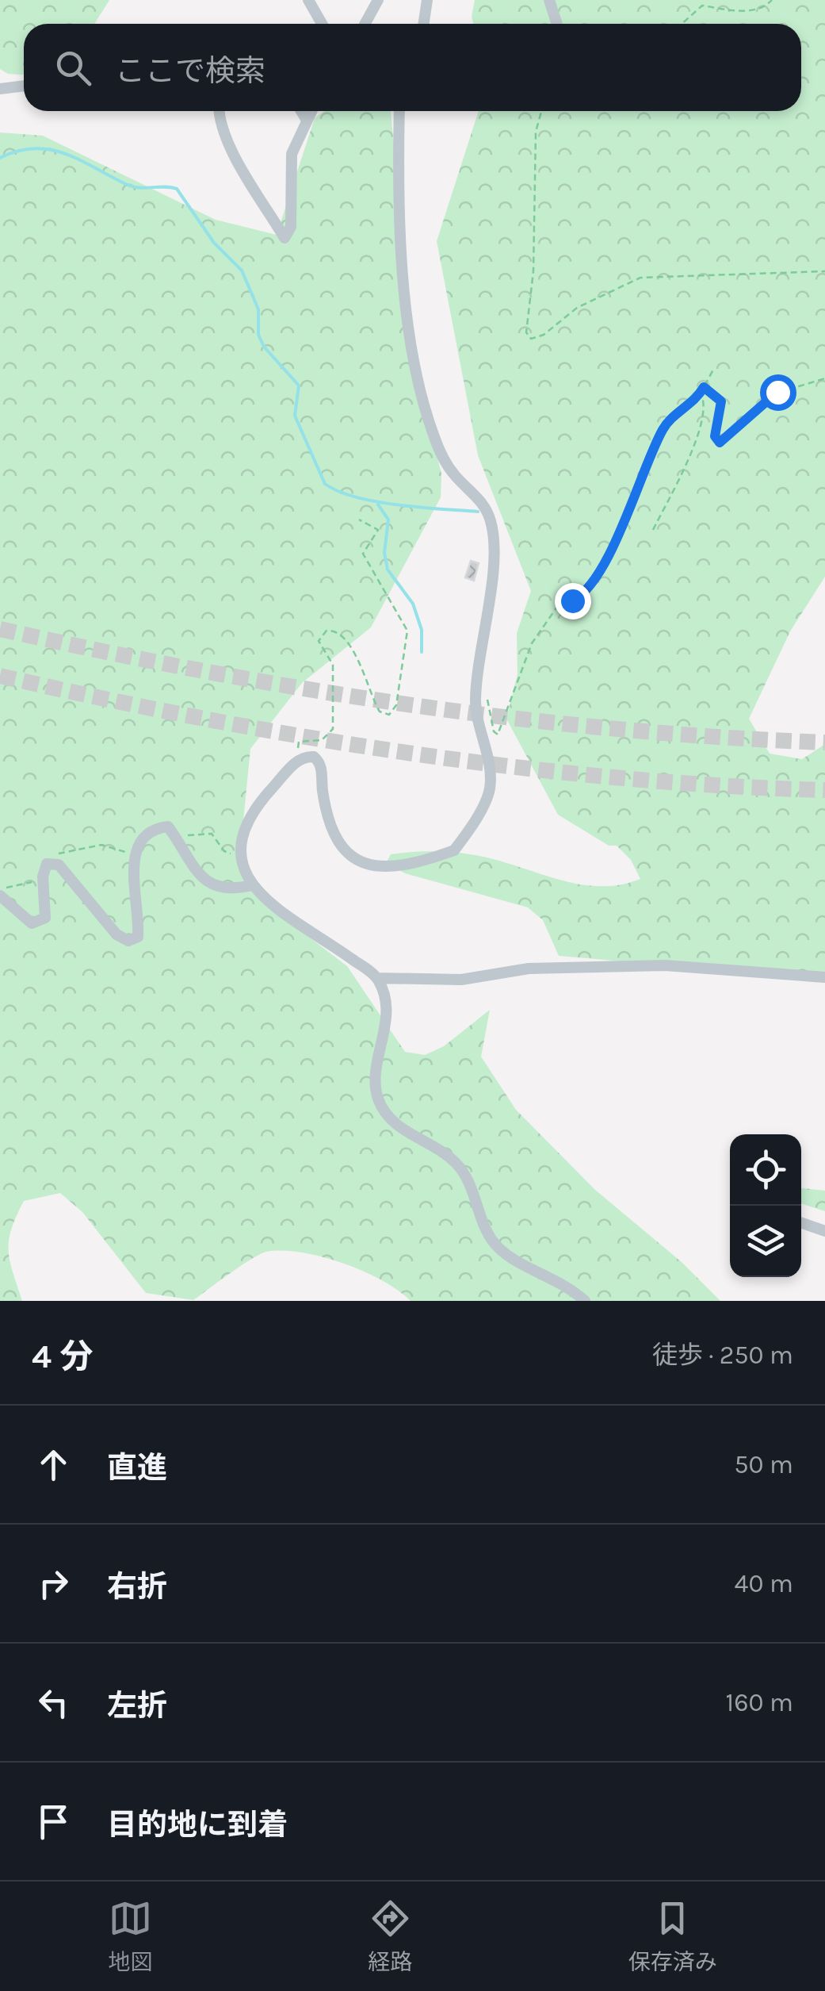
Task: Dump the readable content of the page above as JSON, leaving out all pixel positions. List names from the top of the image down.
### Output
{
  "page": {
    "search": "ここで検索",
    "heading": ["4 分", "徒歩 · 250 m"],
    "list": [
      ["直進", "50 m"],
      ["右折", "40 m"],
      ["左折", "160 m"],
      "目的地に到着"
    ],
    "nav": ["地図", "経路", "保存済み"]
  }
}
